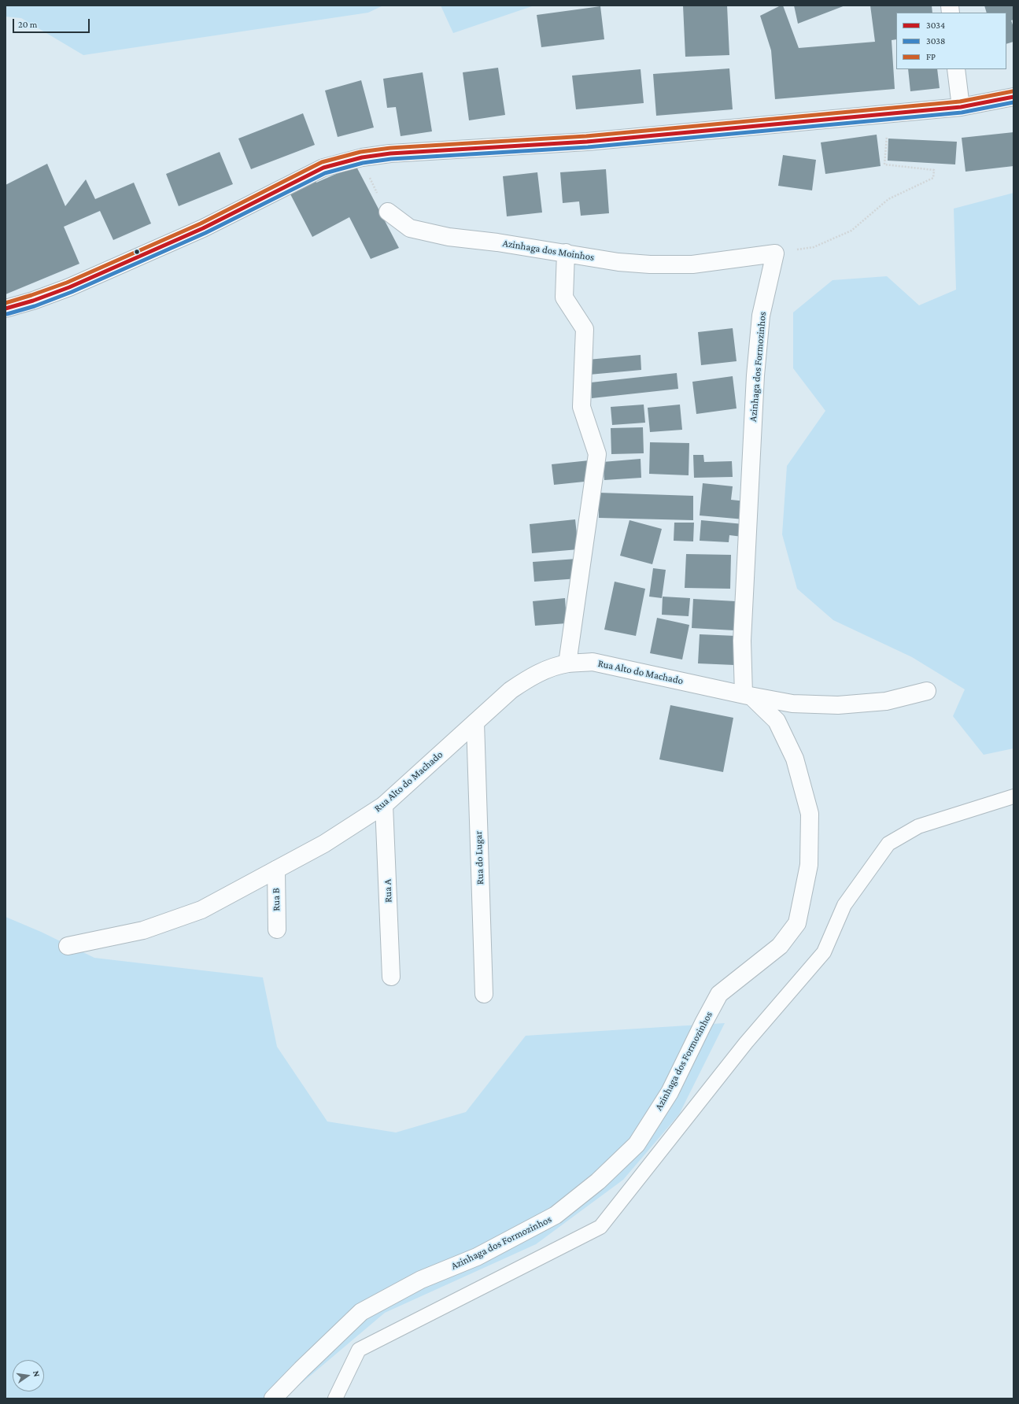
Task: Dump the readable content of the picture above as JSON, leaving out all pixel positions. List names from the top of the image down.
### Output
{
  "streets": {
    "street": [
      "Azinhaga dos Moinhos",
      "Azinhaga dos Formozinhos",
      "Rua Alto do Machado",
      "Rua do Lugar",
      "Rua A",
      "Rua B"
    ]
  },
  "crossings": [
    ["Azinhaga dos Moinhos", "Azinhaga dos Formozinhos"],
    ["Azinhaga dos Formozinhos", "Rua Alto do Machado"],
    ["Rua Alto do Machado", "Rua do Lugar"],
    ["Rua Alto do Machado", "Rua A"],
    ["Rua Alto do Machado", "Rua B"]
  ],
  "lines": ["transit line FP", "transit line 3034", "transit line 3038"],
  "legend": ["3034", "3038", "FP"],
  "scale_bar": "20 m",
  "north": "right"
}
